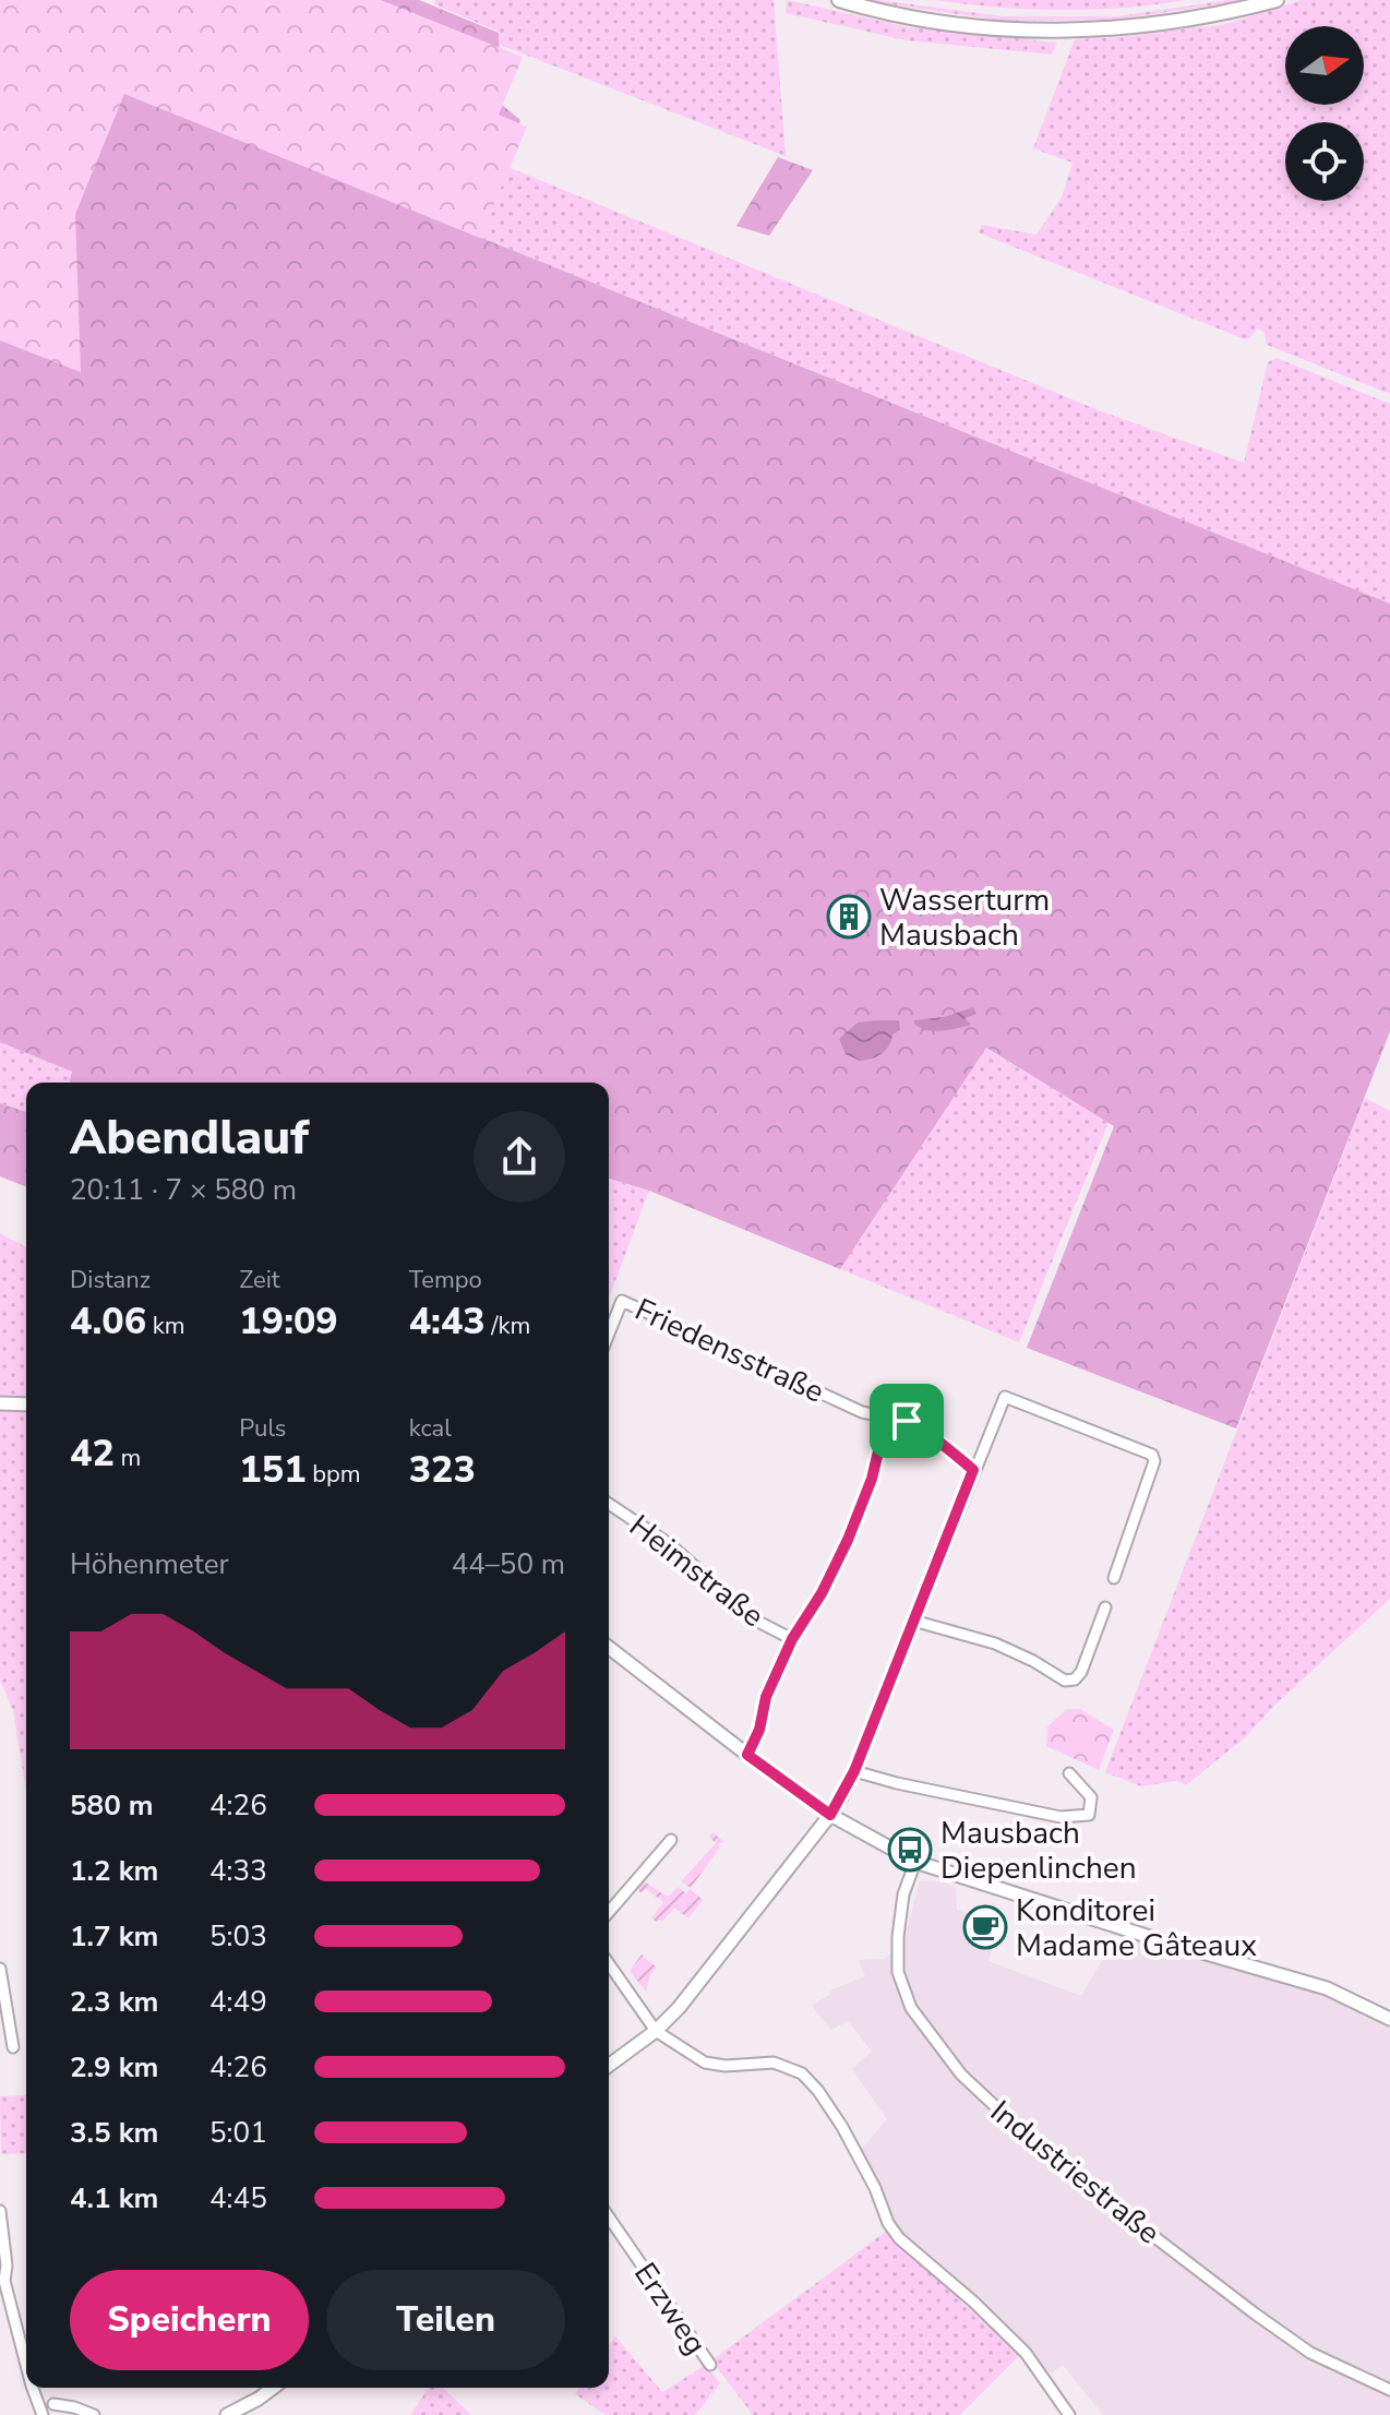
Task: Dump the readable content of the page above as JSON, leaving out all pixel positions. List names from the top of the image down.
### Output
{
  "streets": {
    "street": [
      "Friedensstraße",
      "Heimstraße",
      "Industriestraße",
      "Erzweg"
    ]
  },
  "places": {
    "building": ["Wasserturm Mausbach"],
    "bus stop": ["Mausbach Diepenlinchen"],
    "cafe": ["Konditorei Madame Gâteaux"]
  },
  "north": "right",
  "page": {
    "heading": ["Abendlauf", "20:11 · 7 × 580 m"],
    "stats": [
      ["Distanz", "4.06 km"],
      ["Zeit", "19:09"],
      ["Tempo", "4:43 /km"],
      ["42 m"],
      ["Puls", "151 bpm"],
      ["kcal", "323"]
    ],
    "chart": ["Höhenmeter", "44–50 m"],
    "list": [
      {
        "name": "580 m",
        "note": "4:26"
      },
      {
        "name": "1.2 km",
        "note": "4:33"
      },
      {
        "name": "1.7 km",
        "note": "5:03"
      },
      {
        "name": "2.3 km",
        "note": "4:49"
      },
      {
        "name": "2.9 km",
        "note": "4:26"
      },
      {
        "name": "3.5 km",
        "note": "5:01"
      },
      {
        "name": "4.1 km",
        "note": "4:45"
      }
    ],
    "buttons": ["Speichern", "Teilen"]
  }
}
